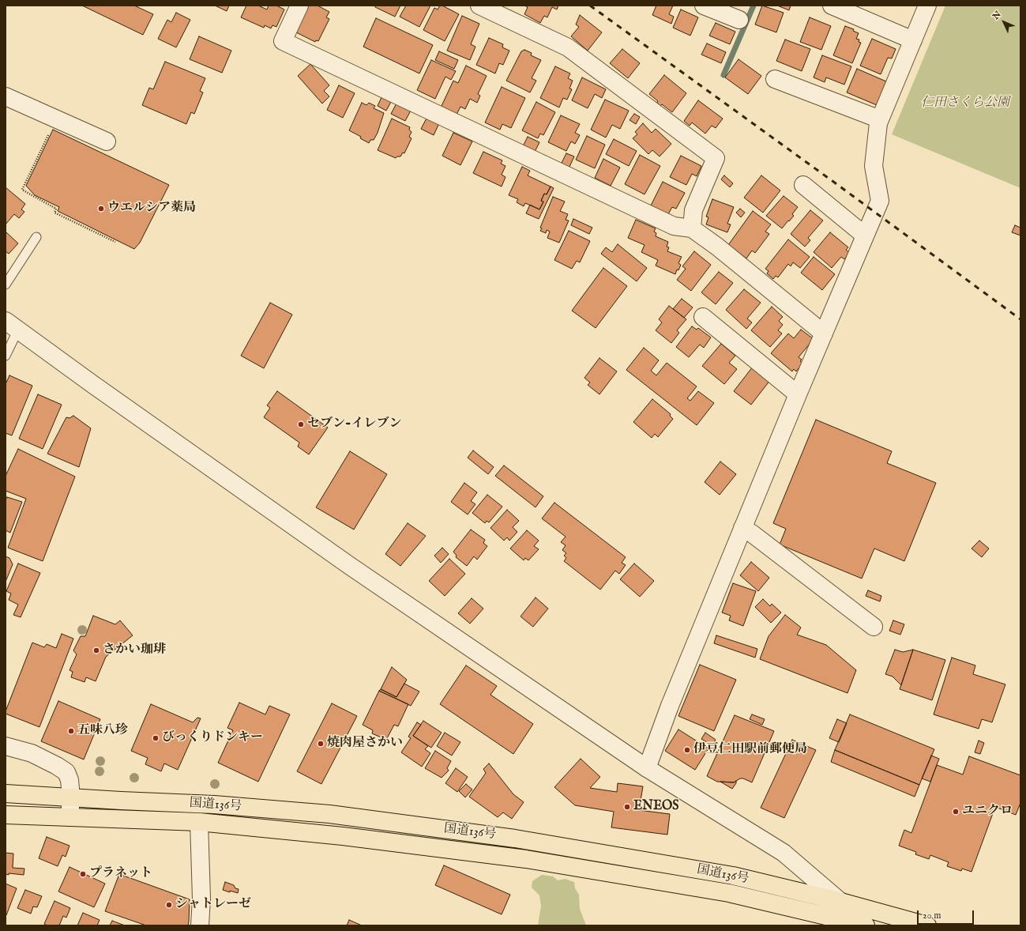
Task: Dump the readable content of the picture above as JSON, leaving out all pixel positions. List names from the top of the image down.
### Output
{
  "streets": {
    "highway": ["国道136号"]
  },
  "parks": ["仁田さくら公園"],
  "places": [
    "ウエルシア薬局",
    "セブン-イレブン",
    "さかい珈琲",
    "五味八珍",
    "びっくりドンキー",
    "焼肉屋さかい",
    "伊豆仁田駅前郵便局",
    "ENEOS",
    "ユニクロ",
    "プラネット",
    "シャトレーゼ"
  ],
  "scale_bar": "20 m",
  "north": "top left"
}
